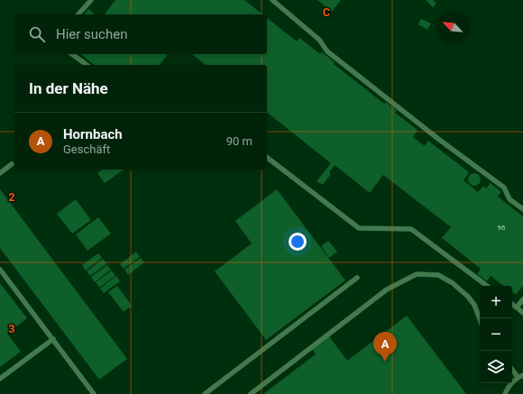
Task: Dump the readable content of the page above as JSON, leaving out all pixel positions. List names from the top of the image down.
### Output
{
  "house_numbers": ["96"],
  "north": "top left",
  "page": {
    "search": "Hier suchen",
    "heading": "In der Nähe",
    "list": [
      {
        "mark": "A",
        "name": "Hornbach",
        "note": "Geschäft",
        "value": "90 m"
      }
    ],
    "map_buttons": ["+", "−"],
    "pins": "A"
  },
  "grid": {
    "columns": ["C"],
    "rows": ["2", "3"]
  }
}
